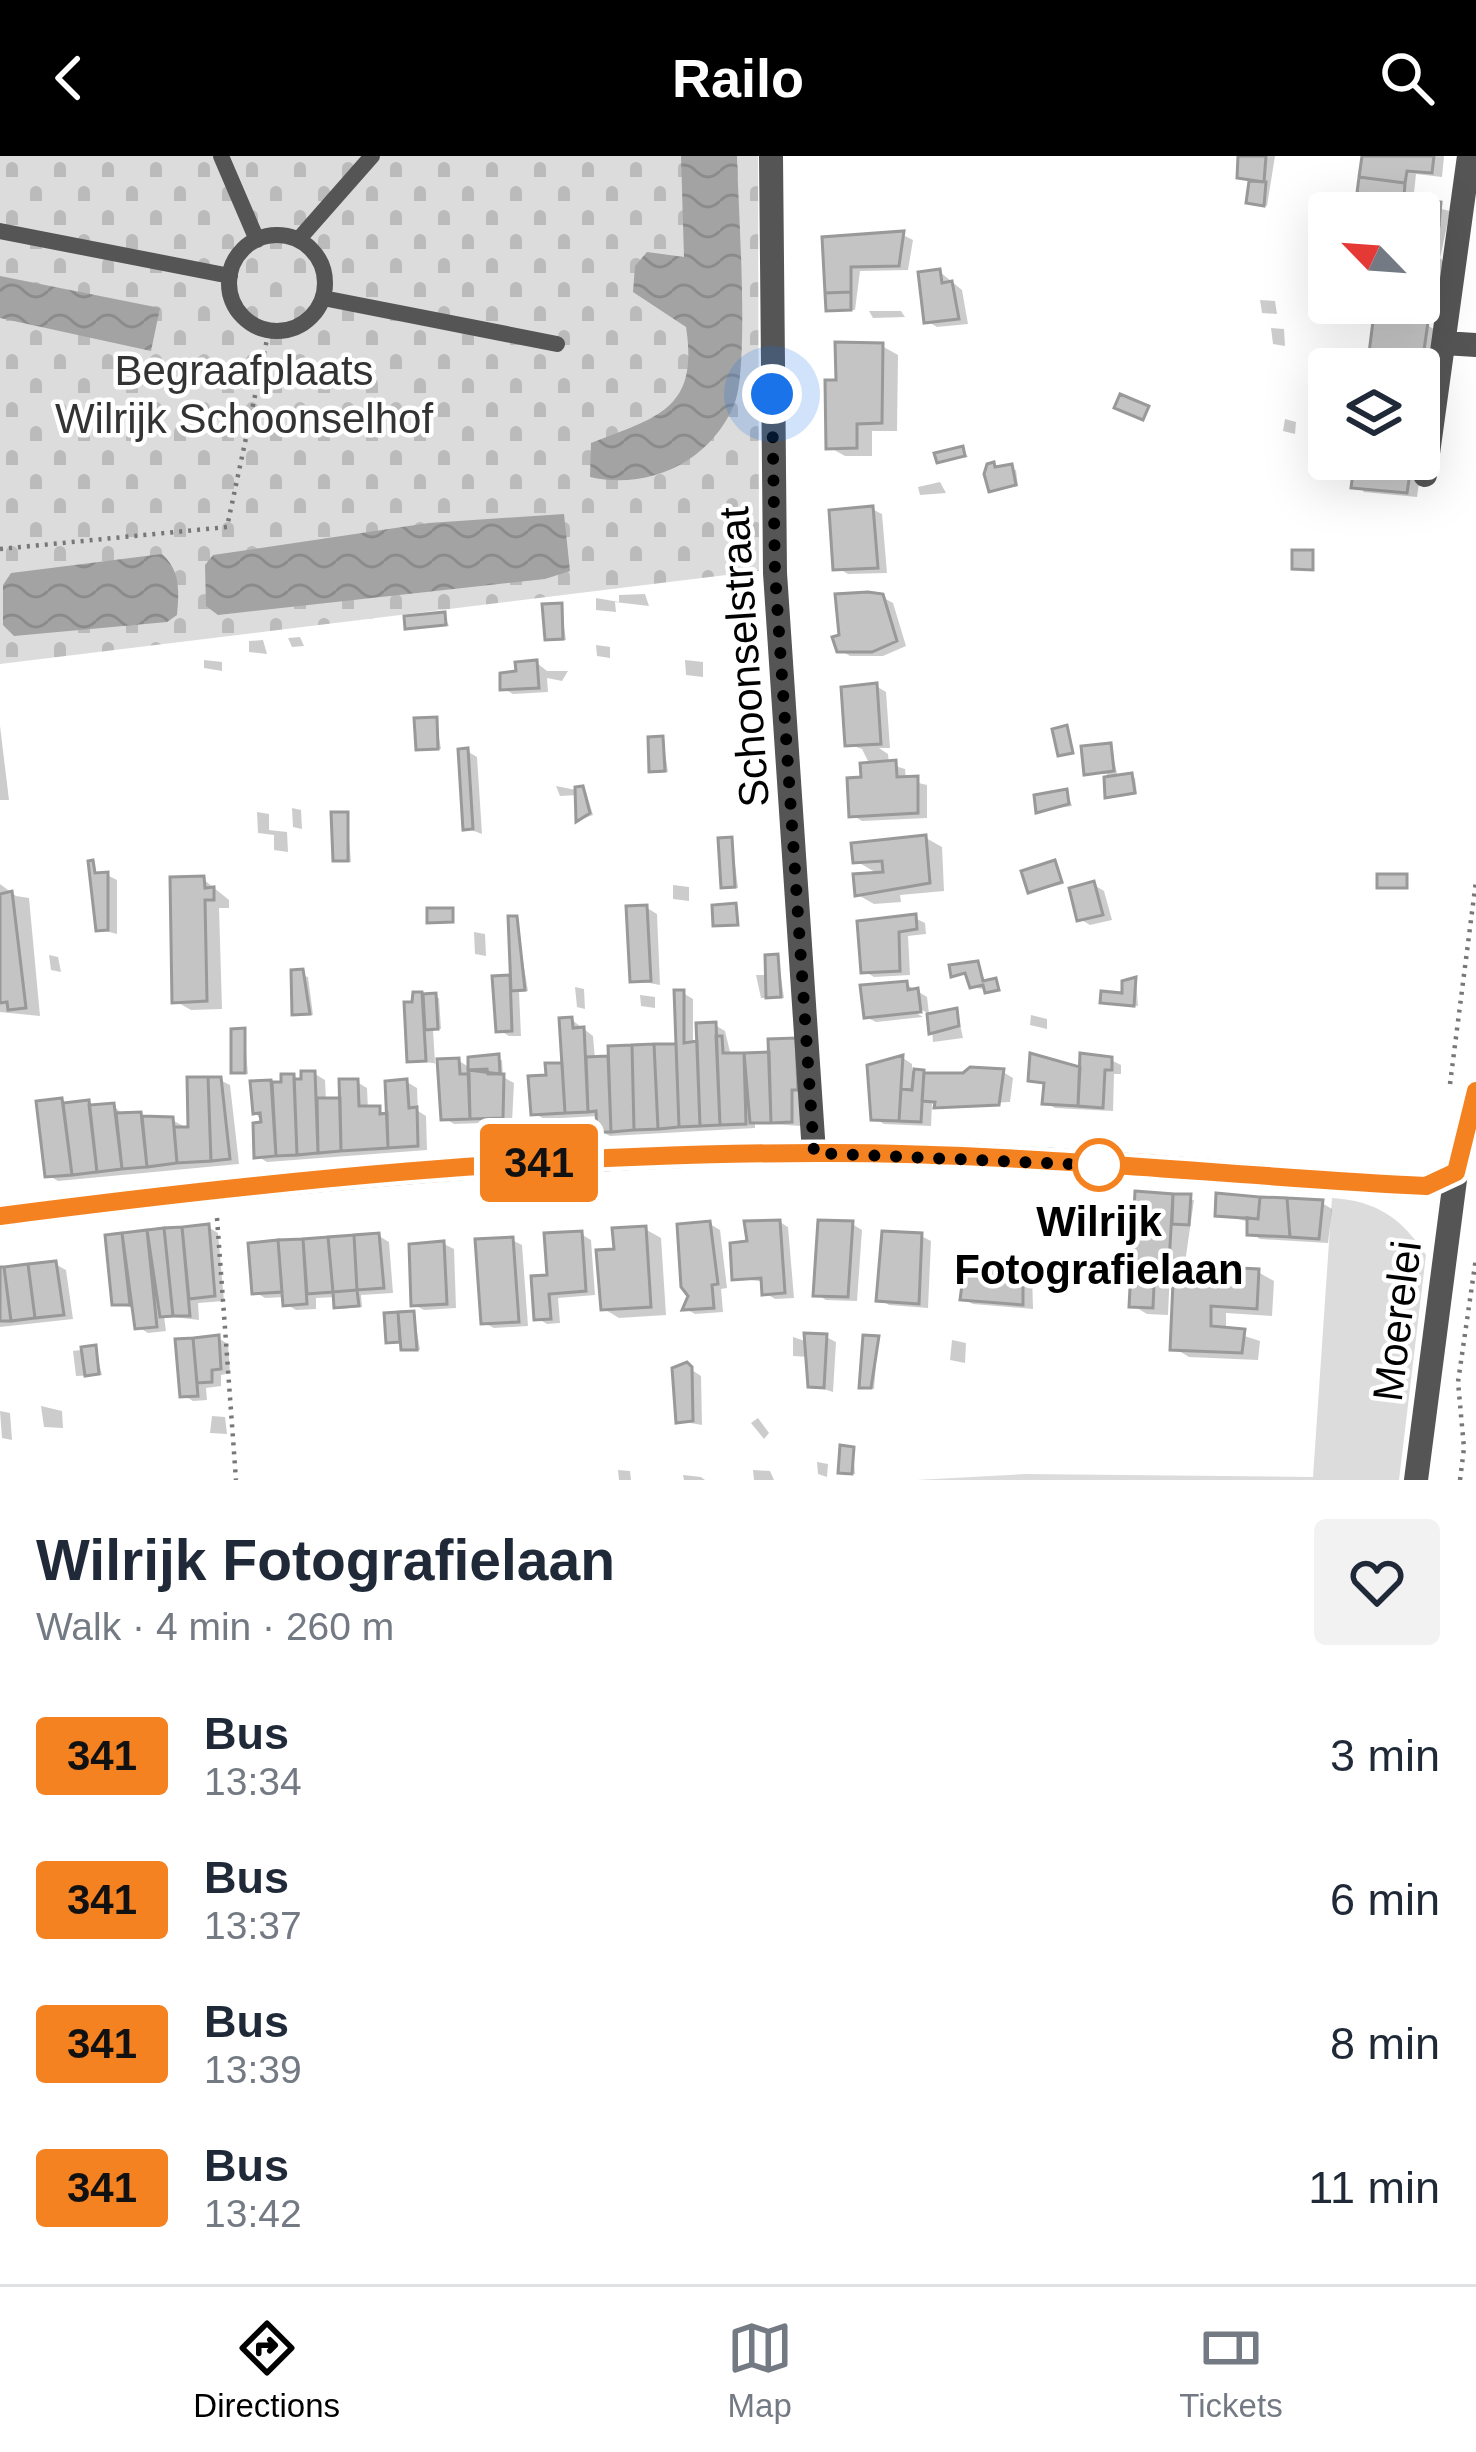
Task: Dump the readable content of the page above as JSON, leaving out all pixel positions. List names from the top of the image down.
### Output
{
  "streets": {
    "street": ["Schoonselstraat", "Moerelei"]
  },
  "crossings": [
    ["Schoonselstraat", "Moerelei"]
  ],
  "parks": ["Begraafplaats Wilrijk Schoonselhof"],
  "places": ["Wilrijk Fotografielaan"],
  "lines": ["bus line 341"],
  "north": "top left",
  "page": {
    "header": "Railo",
    "on_map": "341",
    "heading": ["Wilrijk Fotografielaan", "Walk · 4 min · 260 m"],
    "list": [
      {
        "mark": "341",
        "name": "Bus",
        "note": "13:34",
        "value": "3 min"
      },
      {
        "mark": "341",
        "name": "Bus",
        "note": "13:37",
        "value": "6 min"
      },
      {
        "mark": "341",
        "name": "Bus",
        "note": "13:39",
        "value": "8 min"
      },
      {
        "mark": "341",
        "name": "Bus",
        "note": "13:42",
        "value": "11 min"
      }
    ],
    "tabs": ["Directions", "Map", "Tickets"]
  }
}
